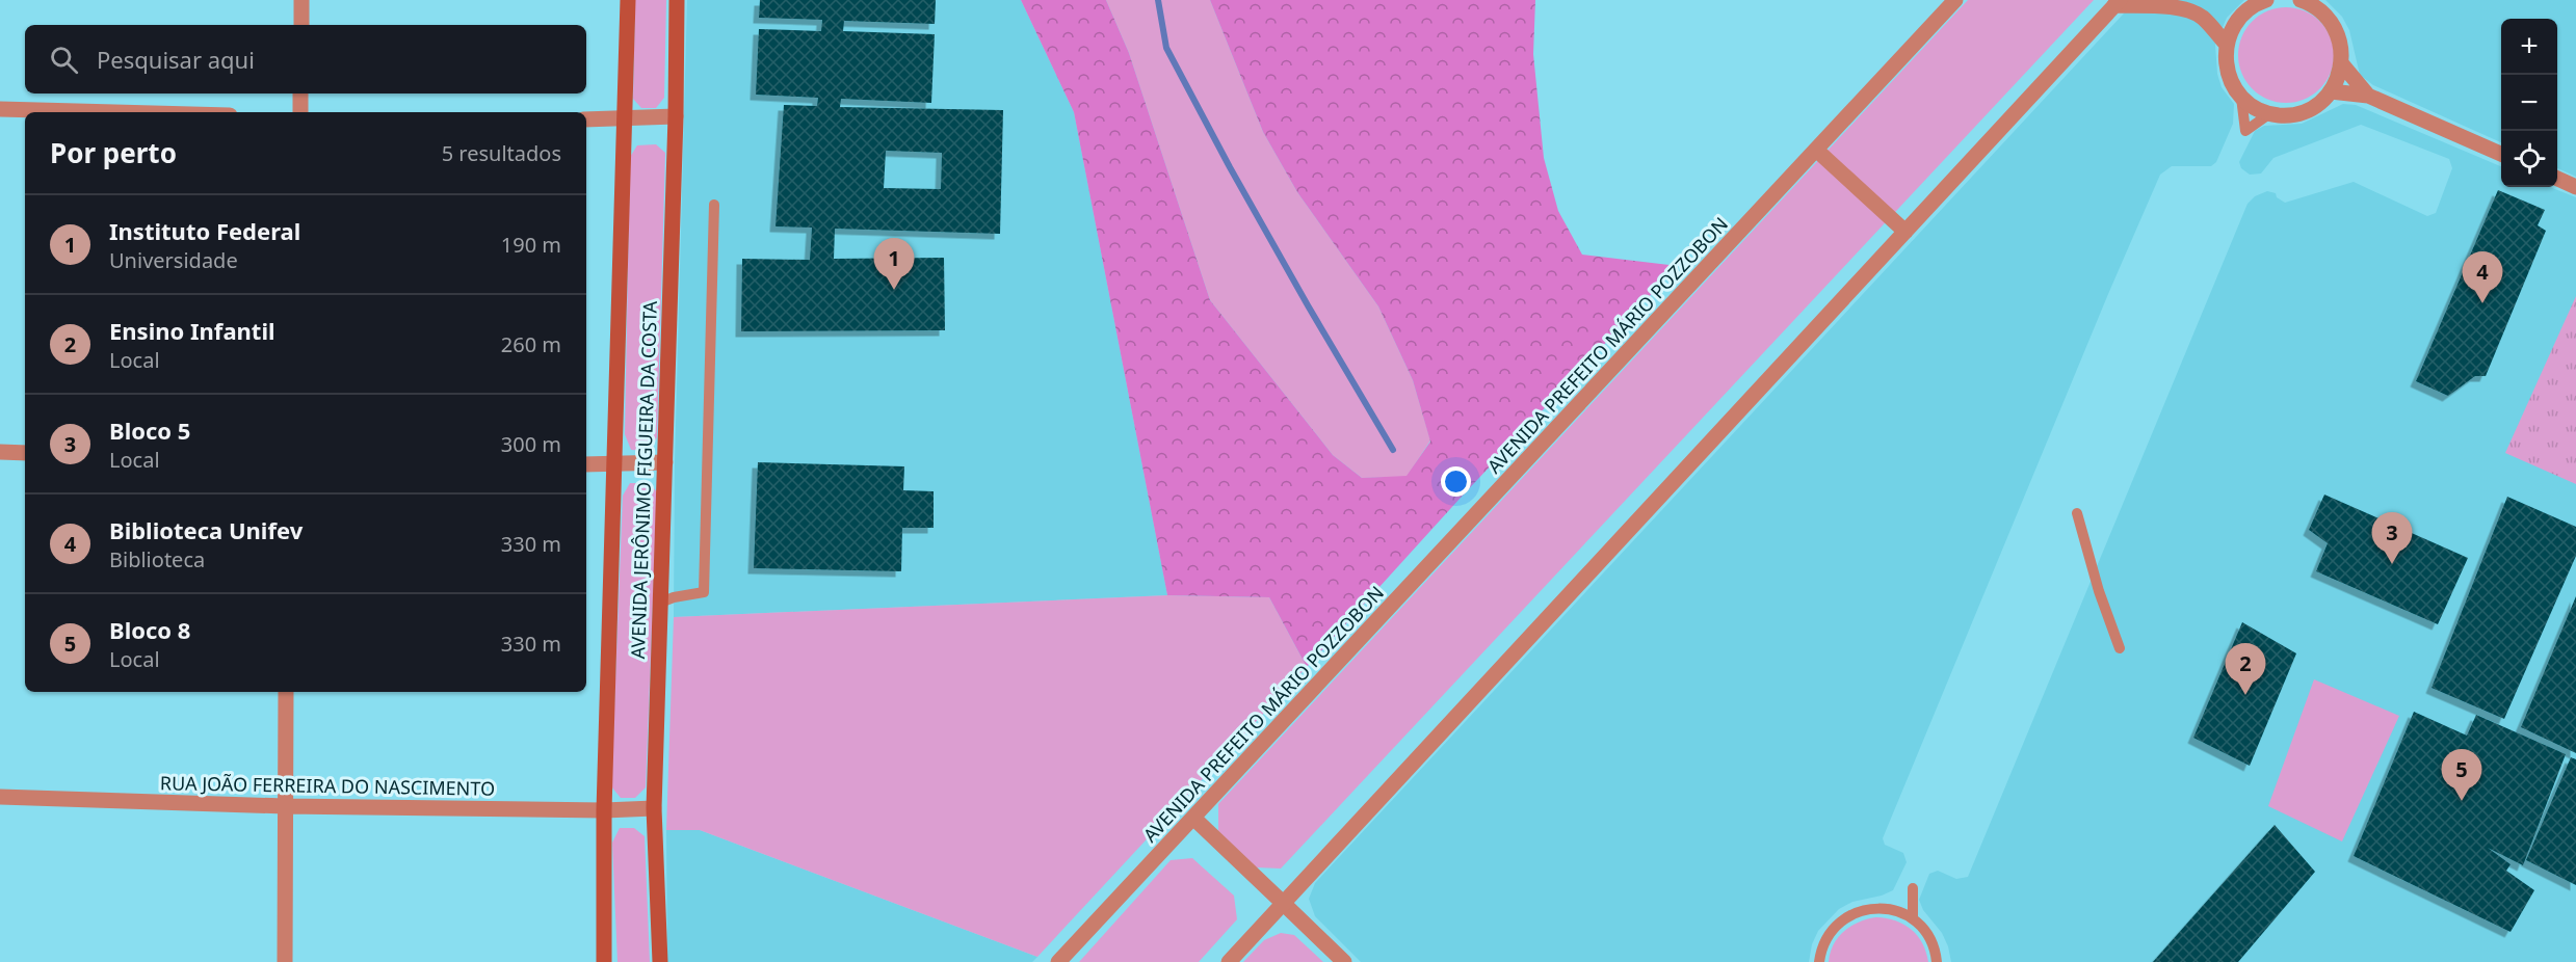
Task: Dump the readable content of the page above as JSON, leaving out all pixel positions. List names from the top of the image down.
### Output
{
  "streets": {
    "main road": ["AVENIDA JERÔNIMO FIGUEIRA DA COSTA"],
    "street": ["AVENIDA PREFEITO MÁRIO POZZOBON", "RUA JOÃO FERREIRA DO NASCIMENTO"]
  },
  "crossings": [
    ["AVENIDA JERÔNIMO FIGUEIRA DA COSTA", "RUA JOÃO FERREIRA DO NASCIMENTO"]
  ],
  "page": {
    "map_buttons": ["+", "−"],
    "search": "Pesquisar aqui",
    "heading": ["Por perto", "5 resultados"],
    "list": [
      {
        "mark": "1",
        "name": "Instituto Federal",
        "note": "Universidade",
        "value": "190 m"
      },
      {
        "mark": "2",
        "name": "Ensino Infantil",
        "note": "Local",
        "value": "260 m"
      },
      {
        "mark": "3",
        "name": "Bloco 5",
        "note": "Local",
        "value": "300 m"
      },
      {
        "mark": "4",
        "name": "Biblioteca Unifev",
        "note": "Biblioteca",
        "value": "330 m"
      },
      {
        "mark": "5",
        "name": "Bloco 8",
        "note": "Local",
        "value": "330 m"
      }
    ],
    "pins": [
      "1",
      "4",
      "3",
      "2",
      "5"
    ]
  }
}
